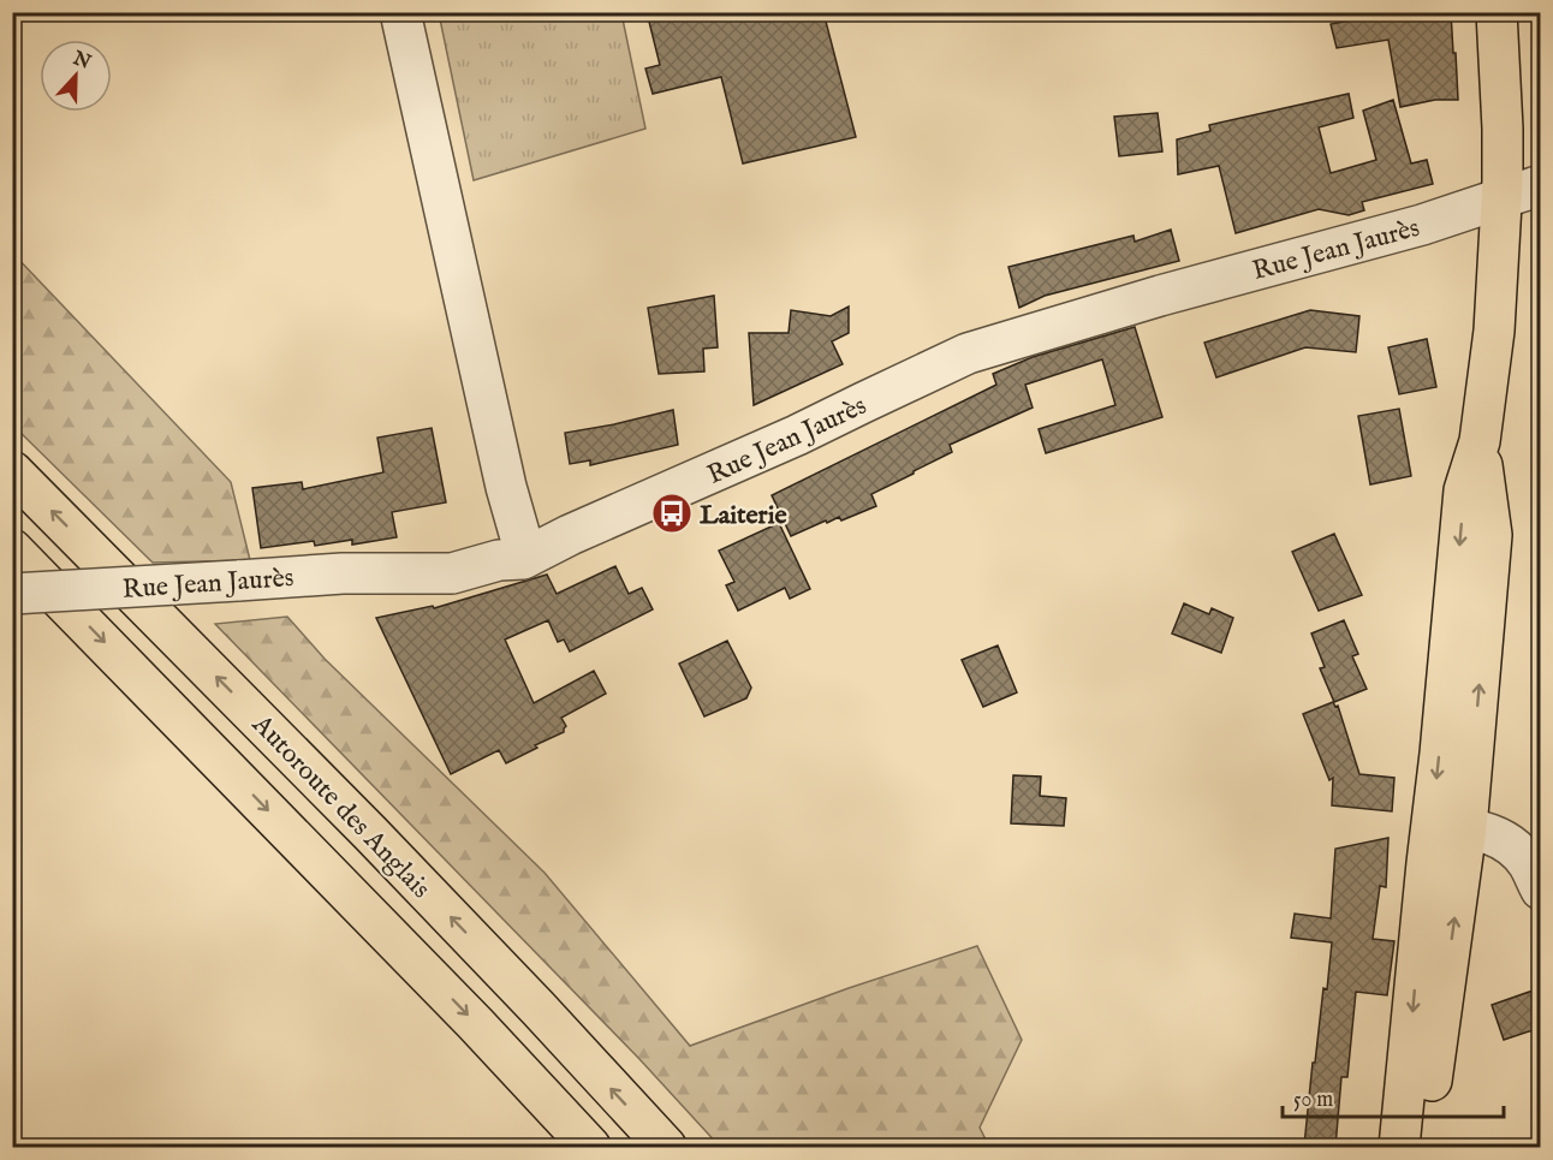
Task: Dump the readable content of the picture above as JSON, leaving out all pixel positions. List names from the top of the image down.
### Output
{
  "streets": {
    "main road": ["Autoroute des Anglais"],
    "street": ["Rue Jean Jaurès"]
  },
  "places": {
    "bus stop": ["Laiterie"]
  },
  "scale_bar": "50 m",
  "north": "top"
}
